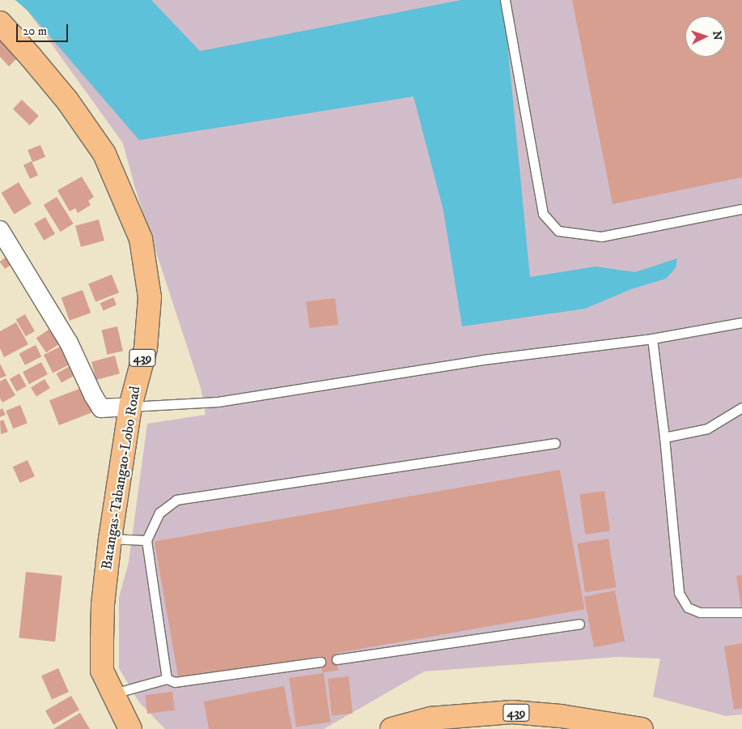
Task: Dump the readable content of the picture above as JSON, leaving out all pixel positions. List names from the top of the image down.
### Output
{
  "streets": {
    "main road": ["439", "Batangas-Tabangao-Lobo Road"]
  },
  "scale_bar": "20 m",
  "north": "right"
}
